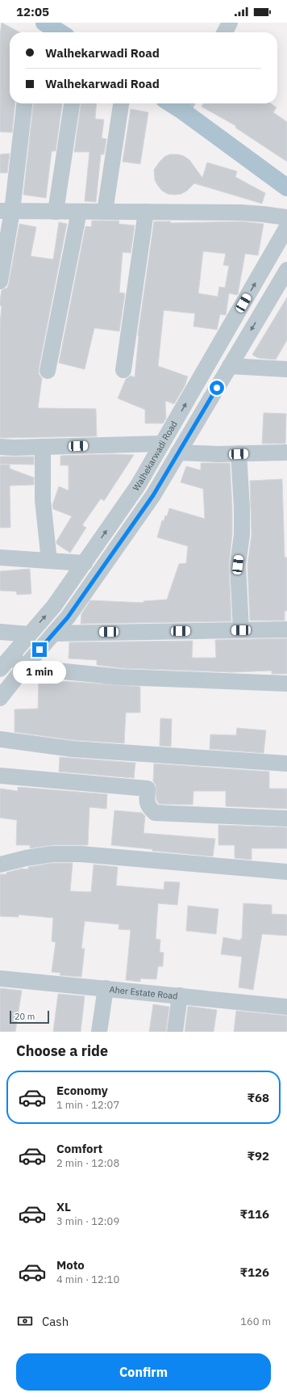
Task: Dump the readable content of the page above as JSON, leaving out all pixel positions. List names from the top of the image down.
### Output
{
  "streets": {
    "street": ["Walhekarwadi Road", "Aher Estate Road"]
  },
  "scale_bar": "20 m",
  "page": {
    "status": "12:05",
    "banner": ["Walhekarwadi Road", "Walhekarwadi Road"],
    "bubble": "1 min",
    "scale": "20 m",
    "heading": "Choose a ride",
    "list": [
      {
        "name": "Economy",
        "note": "1 min · 12:07",
        "value": "₹68"
      },
      {
        "name": "Comfort",
        "note": "2 min · 12:08",
        "value": "₹92"
      },
      {
        "name": "XL",
        "note": "3 min · 12:09",
        "value": "₹116"
      },
      {
        "name": "Moto",
        "note": "4 min · 12:10",
        "value": "₹126"
      }
    ],
    "pay": ["Cash", "160 m"],
    "buttons": "Confirm"
  }
}
